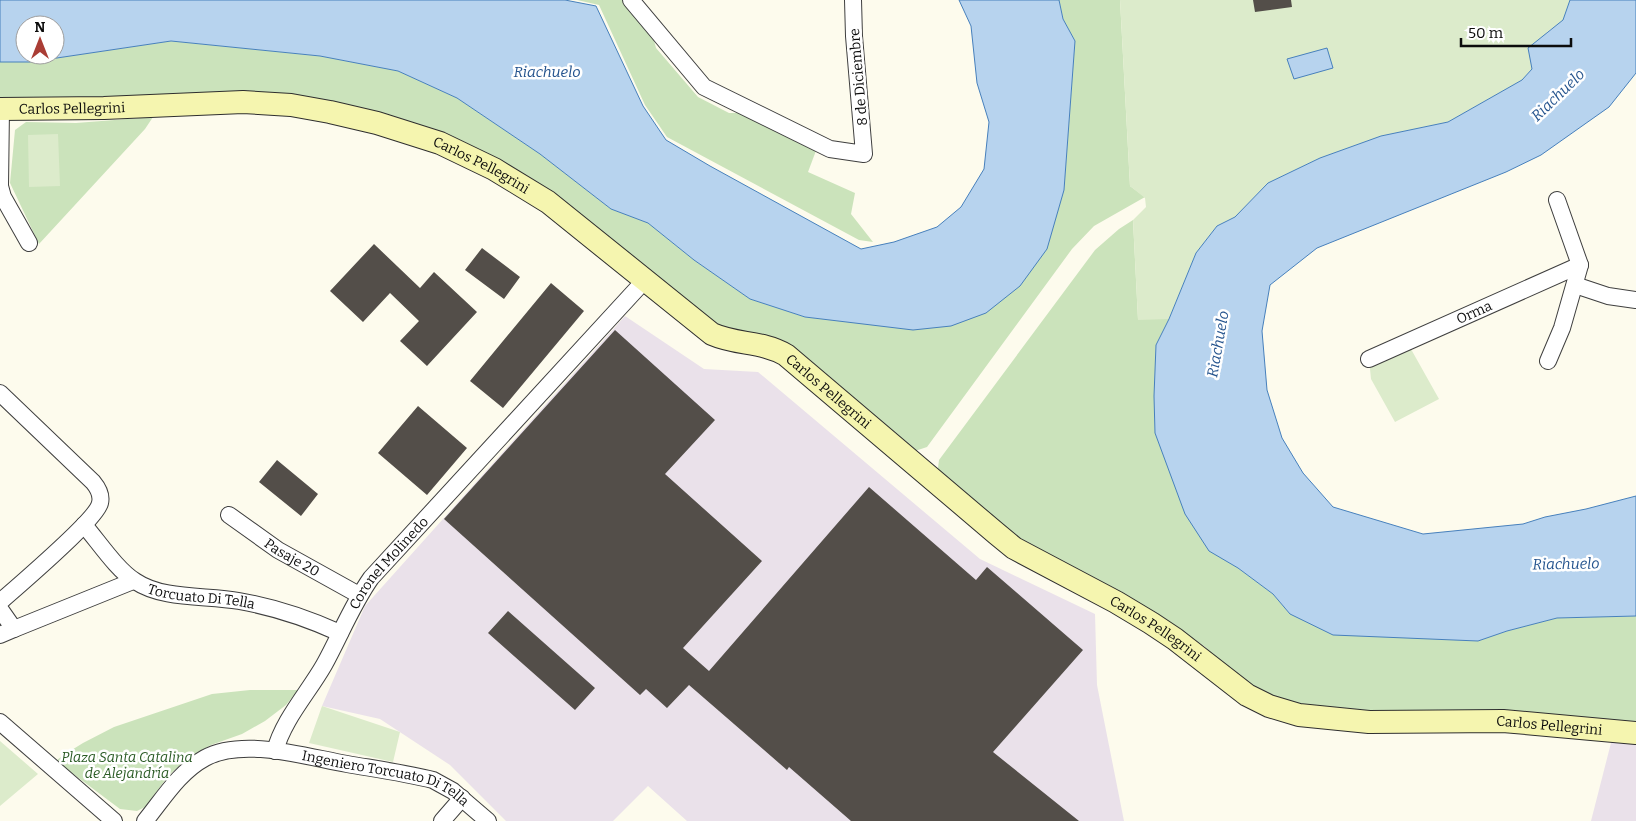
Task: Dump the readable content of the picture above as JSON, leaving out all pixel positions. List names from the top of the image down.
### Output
{
  "streets": {
    "street": [
      "8 de Diciembre",
      "Carlos Pellegrini",
      "Orma",
      "Pasaje 20",
      "Coronel Molinedo",
      "Torcuato Di Tella",
      "Ingeniero Torcuato Di Tella"
    ]
  },
  "crossings": [
    ["Carlos Pellegrini", "Coronel Molinedo"],
    ["Pasaje 20", "Coronel Molinedo"],
    ["Coronel Molinedo", "Torcuato Di Tella"],
    ["Coronel Molinedo", "Ingeniero Torcuato Di Tella"]
  ],
  "water": ["Riachuelo"],
  "parks": ["Plaza Santa Catalina de Alejandría"],
  "scale_bar": "50 m",
  "north": "top"
}
